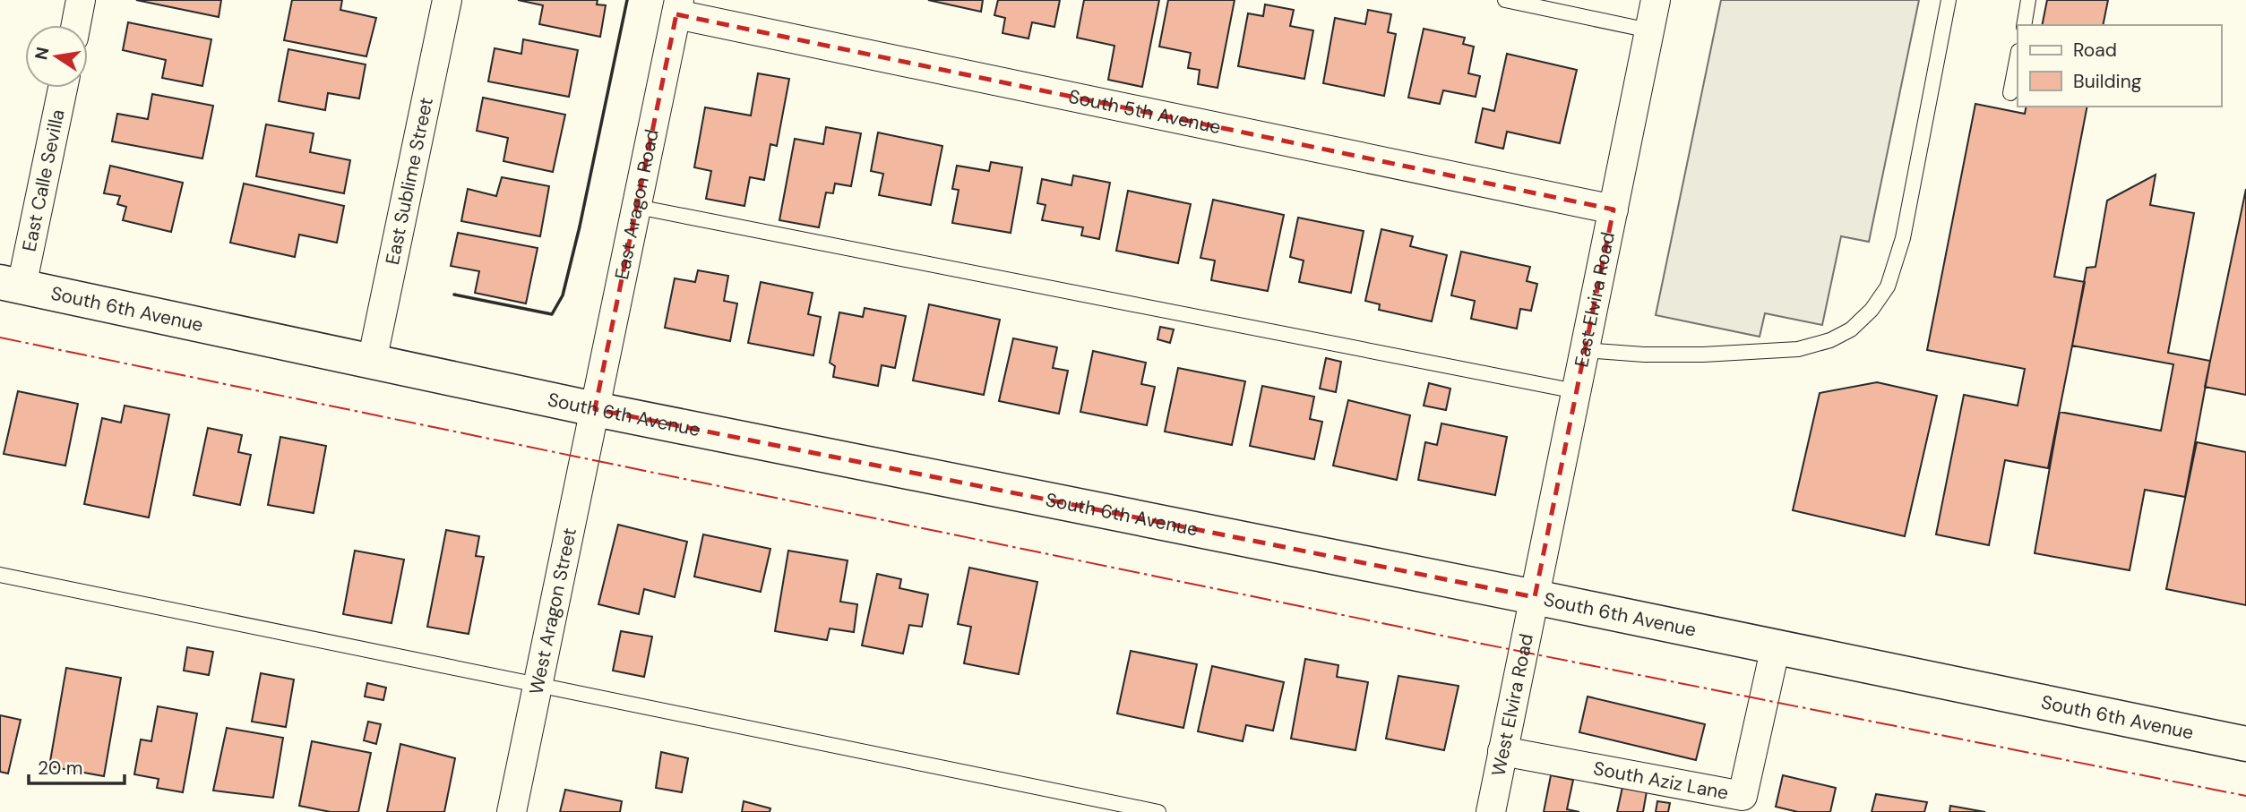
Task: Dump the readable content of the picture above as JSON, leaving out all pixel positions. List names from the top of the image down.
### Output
{
  "streets": {
    "street": [
      "South 5th Avenue",
      "East Calle Sevilla",
      "East Sublime Street",
      "East Aragon Road",
      "East Elvira Road",
      "South 6th Avenue",
      "West Aragon Street",
      "West Elvira Road",
      "South Aziz Lane"
    ]
  },
  "crossings": [
    ["South 5th Avenue", "East Aragon Road"],
    ["South 5th Avenue", "East Elvira Road"],
    ["East Calle Sevilla", "South 6th Avenue"],
    ["East Sublime Street", "South 6th Avenue"],
    ["East Aragon Road", "South 6th Avenue"],
    ["East Aragon Road", "West Aragon Street"],
    ["East Elvira Road", "South 6th Avenue"],
    ["East Elvira Road", "West Elvira Road"],
    ["South 6th Avenue", "West Aragon Street"],
    ["South 6th Avenue", "West Elvira Road"],
    ["South 6th Avenue", "South Aziz Lane"],
    ["West Elvira Road", "South Aziz Lane"]
  ],
  "legend": ["Road", "Building"],
  "scale_bar": "20 m",
  "north": "left"
}
